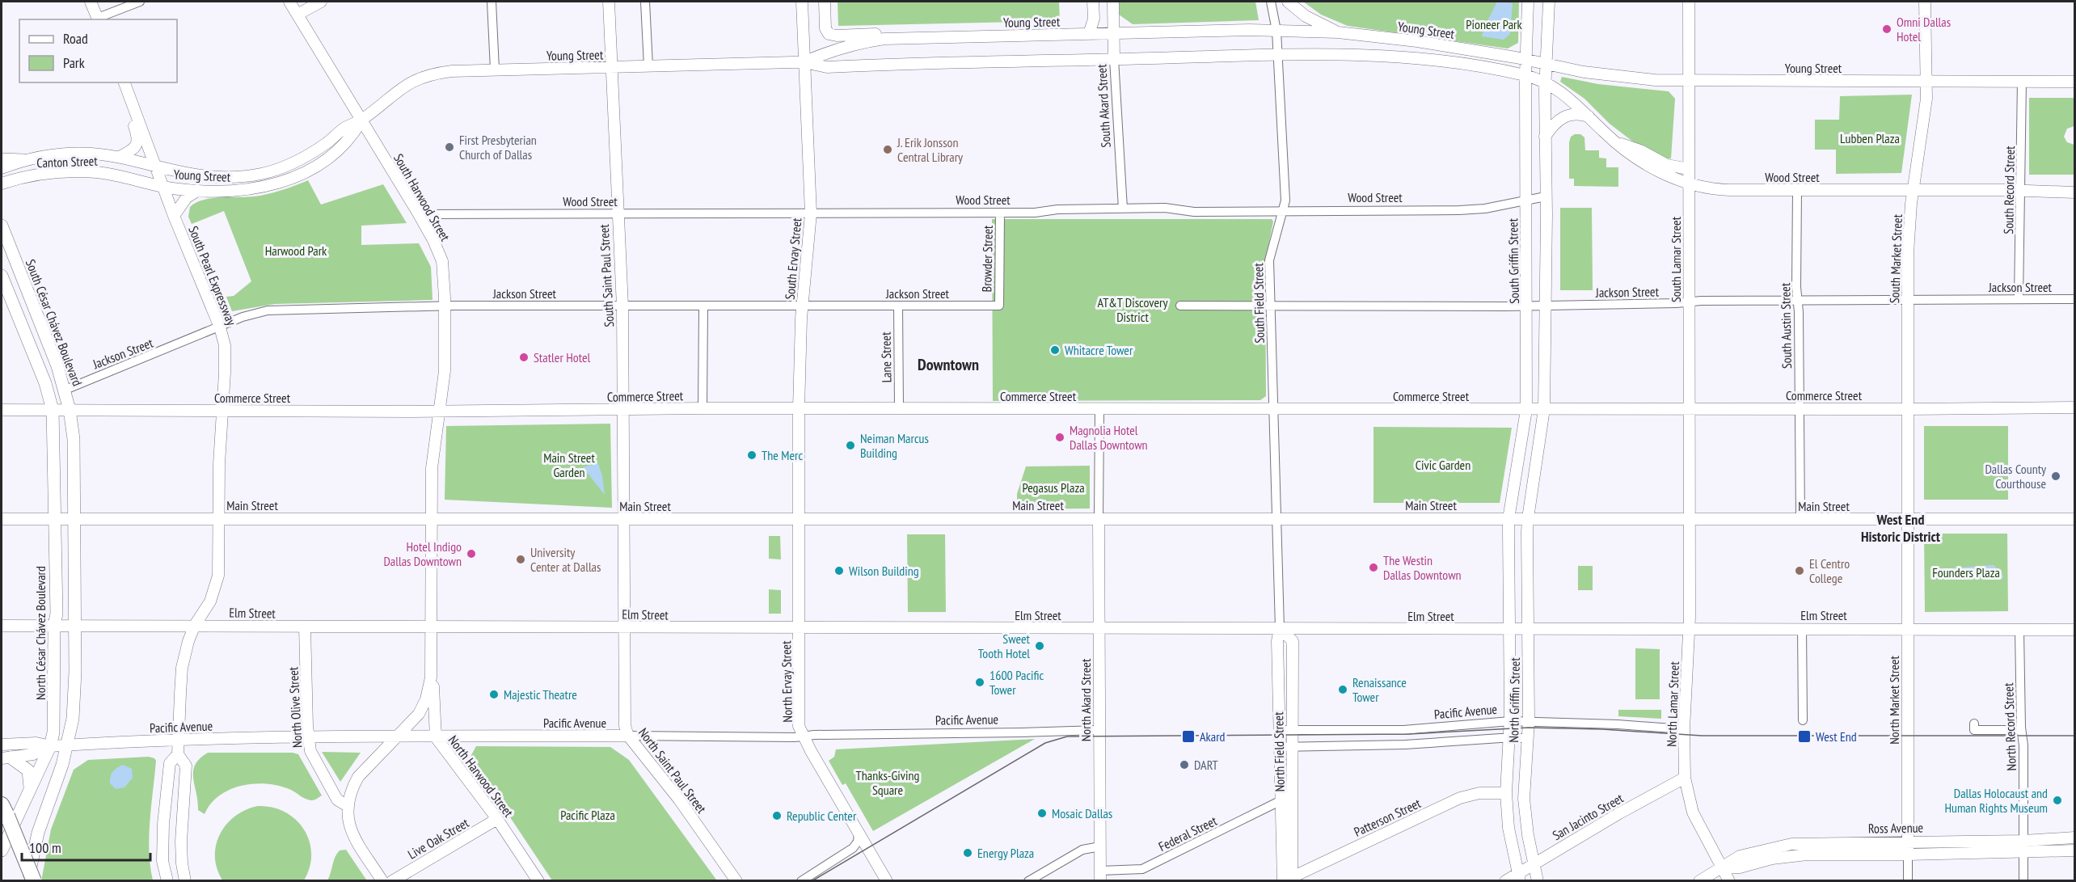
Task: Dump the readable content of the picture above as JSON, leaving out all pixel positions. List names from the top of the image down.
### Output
{
  "streets": {
    "main road": [
      "Young Street",
      "South Akard Street",
      "Canton Street",
      "Wood Street",
      "South Harwood Street",
      "South Ervay Street",
      "South Market Street",
      "South Lamar Street",
      "South Griffin Street",
      "South Pearl Expressway",
      "South Saint Paul Street",
      "South César Chávez Boulevard",
      "Commerce Street",
      "Main Street",
      "Elm Street",
      "North César Chávez Boulevard",
      "North Ervay Street",
      "North Akard Street",
      "North Griffin Street",
      "North Market Street",
      "North Lamar Street",
      "North Olive Street",
      "Pacific Avenue",
      "North Field Street",
      "North Saint Paul Street",
      "North Harwood Street",
      "San Jacinto Street",
      "Patterson Street",
      "Ross Avenue",
      "Live Oak Street"
    ],
    "street": [
      "South Record Street",
      "Browder Street",
      "Jackson Street",
      "South Field Street",
      "South Austin Street",
      "Lane Street",
      "North Record Street",
      "Federal Street"
    ]
  },
  "crossings": [
    ["Young Street", "South Akard Street"],
    ["Young Street", "Canton Street"],
    ["Young Street", "Wood Street"],
    ["Young Street", "South Record Street"],
    ["Young Street", "South Harwood Street"],
    ["Young Street", "South Ervay Street"],
    ["Young Street", "South Market Street"],
    ["Young Street", "South Lamar Street"],
    ["Young Street", "South Griffin Street"],
    ["Young Street", "South Pearl Expressway"],
    ["Young Street", "South Saint Paul Street"],
    ["Young Street", "South Field Street"],
    ["South Akard Street", "Wood Street"],
    ["Canton Street", "South Pearl Expressway"],
    ["Wood Street", "South Record Street"],
    ["Wood Street", "South Harwood Street"],
    ["Wood Street", "South Ervay Street"],
    ["Wood Street", "Browder Street"],
    ["Wood Street", "South Market Street"],
    ["Wood Street", "South Lamar Street"],
    ["Wood Street", "South Griffin Street"],
    ["Wood Street", "South Saint Paul Street"],
    ["Wood Street", "South Field Street"],
    ["Wood Street", "South Austin Street"],
    ["South Record Street", "Jackson Street"],
    ["South Harwood Street", "Jackson Street"],
    ["South Harwood Street", "Commerce Street"],
    ["South Harwood Street", "Main Street"],
    ["South Harwood Street", "North Harwood Street"],
    ["South Ervay Street", "Jackson Street"],
    ["South Ervay Street", "Commerce Street"],
    ["South Ervay Street", "Main Street"],
    ["South Ervay Street", "North Ervay Street"],
    ["Browder Street", "Jackson Street"],
    ["South Market Street", "Jackson Street"],
    ["South Market Street", "Commerce Street"],
    ["South Market Street", "Main Street"],
    ["South Market Street", "North Market Street"],
    ["South Lamar Street", "Jackson Street"],
    ["South Lamar Street", "Commerce Street"],
    ["South Lamar Street", "Main Street"],
    ["South Lamar Street", "North Lamar Street"],
    ["South Griffin Street", "Jackson Street"],
    ["South Griffin Street", "Commerce Street"],
    ["South Griffin Street", "Main Street"],
    ["South Griffin Street", "North Griffin Street"],
    ["South Pearl Expressway", "Jackson Street"],
    ["South Pearl Expressway", "Commerce Street"],
    ["South Pearl Expressway", "Main Street"],
    ["South Pearl Expressway", "Elm Street"],
    ["South Pearl Expressway", "Pacific Avenue"],
    ["South Saint Paul Street", "Jackson Street"],
    ["South Saint Paul Street", "Commerce Street"],
    ["South Saint Paul Street", "Main Street"],
    ["South Saint Paul Street", "North Saint Paul Street"],
    ["Jackson Street", "South Field Street"],
    ["Jackson Street", "South César Chávez Boulevard"],
    ["Jackson Street", "South Austin Street"],
    ["Jackson Street", "Lane Street"],
    ["South Field Street", "Commerce Street"],
    ["South Field Street", "Main Street"],
    ["South Field Street", "North Field Street"],
    ["South César Chávez Boulevard", "Commerce Street"],
    ["South César Chávez Boulevard", "Main Street"],
    ["South Austin Street", "Commerce Street"],
    ["South Austin Street", "Main Street"],
    ["Lane Street", "Commerce Street"],
    ["Main Street", "North César Chávez Boulevard"],
    ["Main Street", "North Ervay Street"],
    ["Main Street", "North Akard Street"],
    ["Main Street", "North Griffin Street"],
    ["Main Street", "North Market Street"],
    ["Main Street", "North Lamar Street"],
    ["Main Street", "North Field Street"],
    ["Main Street", "North Saint Paul Street"],
    ["Main Street", "North Harwood Street"],
    ["Elm Street", "North César Chávez Boulevard"],
    ["Elm Street", "North Ervay Street"],
    ["Elm Street", "North Akard Street"],
    ["Elm Street", "North Griffin Street"],
    ["Elm Street", "North Market Street"],
    ["Elm Street", "North Lamar Street"],
    ["Elm Street", "North Olive Street"],
    ["Elm Street", "North Record Street"],
    ["Elm Street", "North Field Street"],
    ["Elm Street", "North Saint Paul Street"],
    ["Elm Street", "North Harwood Street"],
    ["North César Chávez Boulevard", "Pacific Avenue"],
    ["North Ervay Street", "Pacific Avenue"],
    ["North Akard Street", "Pacific Avenue"],
    ["North Akard Street", "Federal Street"],
    ["North Griffin Street", "Pacific Avenue"],
    ["North Griffin Street", "San Jacinto Street"],
    ["North Griffin Street", "Patterson Street"],
    ["North Market Street", "Ross Avenue"],
    ["North Lamar Street", "Pacific Avenue"],
    ["North Lamar Street", "San Jacinto Street"],
    ["North Lamar Street", "Ross Avenue"],
    ["North Olive Street", "Pacific Avenue"],
    ["North Olive Street", "North Harwood Street"],
    ["Pacific Avenue", "North Field Street"],
    ["Pacific Avenue", "North Saint Paul Street"],
    ["Pacific Avenue", "North Harwood Street"],
    ["North Record Street", "Ross Avenue"],
    ["North Field Street", "Patterson Street"],
    ["North Field Street", "Federal Street"],
    ["North Harwood Street", "Live Oak Street"]
  ],
  "districts": ["Downtown", "West End Historic District"],
  "parks": [
    "Pioneer Park",
    "Lubben Plaza",
    "Harwood Park",
    "AT&T Discovery District",
    "Main Street Garden",
    "Civic Garden",
    "Pegasus Plaza",
    "Founders Plaza",
    "Thanks-Giving Square",
    "Pacific Plaza"
  ],
  "places": {
    "other": [
      "Omni Dallas Hotel",
      "First Presbyterian Church of Dallas",
      "J. Erik Jonsson Central Library",
      "Whitacre Tower",
      "Statler Hotel",
      "Magnolia Hotel Dallas Downtown",
      "Neiman Marcus Building",
      "The Merc",
      "Dallas County Courthouse",
      "Hotel Indigo Dallas Downtown",
      "University Center at Dallas",
      "The Westin Dallas Downtown",
      "Wilson Building",
      "El Centro College",
      "Sweet Tooth Hotel",
      "1600 Pacific Tower",
      "Renaissance Tower",
      "Majestic Theatre",
      "DART",
      "Dallas Holocaust and Human Rights Museum",
      "Mosaic Dallas",
      "Republic Center",
      "Energy Plaza"
    ],
    "transit": ["Akard", "West End"]
  },
  "legend": ["Road", "Park"],
  "scale_bar": "100 m"
}
